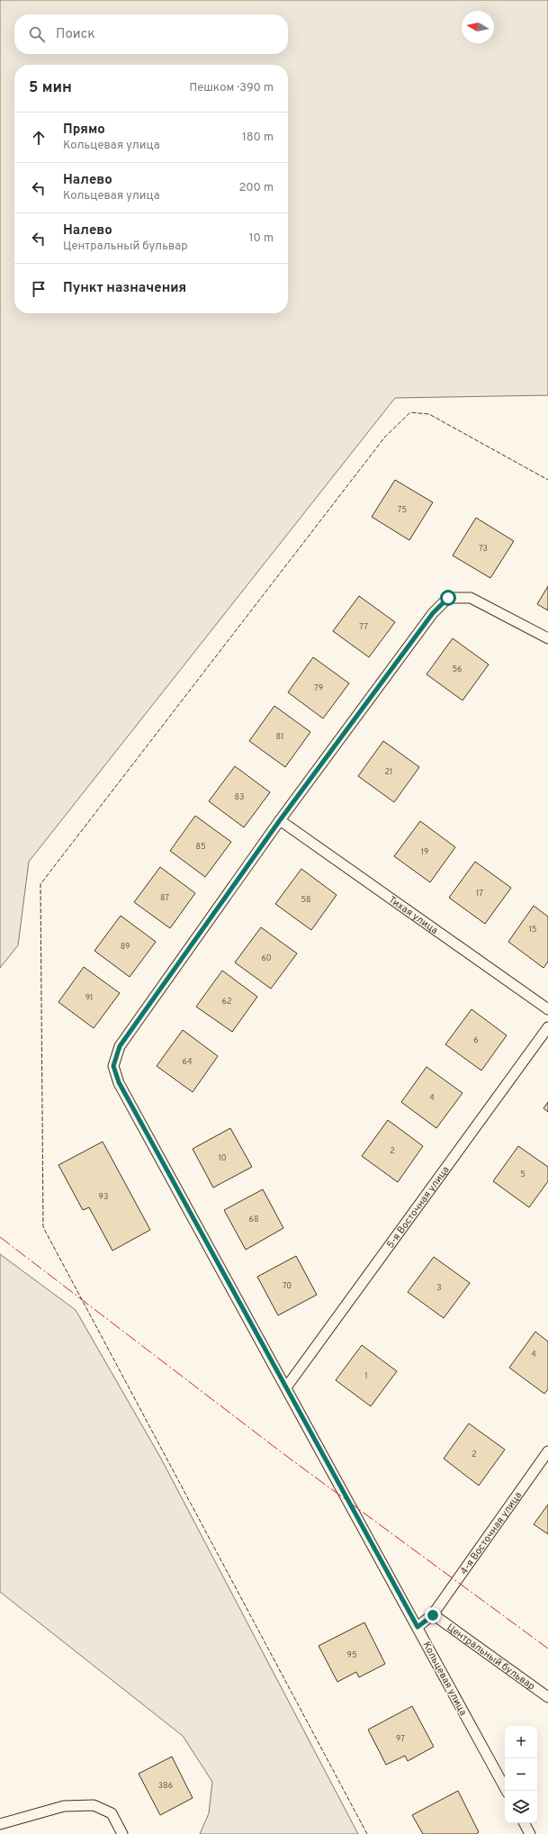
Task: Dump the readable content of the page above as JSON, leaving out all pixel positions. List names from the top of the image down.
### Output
{
  "streets": {
    "lane": [
      "Тихая улица",
      "5-я Восточная улица",
      "4-я Восточная улица",
      "Центральный бульвар",
      "Кольцевая улица"
    ]
  },
  "crossings": [
    ["Тихая улица", "Кольцевая улица"],
    ["5-я Восточная улица", "Кольцевая улица"],
    ["4-я Восточная улица", "Центральный бульвар"]
  ],
  "house_numbers": [
    "75",
    "73",
    "77",
    "56",
    "79",
    "81",
    "21",
    "83",
    "85",
    "19",
    "17",
    "87",
    "58",
    "15",
    "89",
    "60",
    "91",
    "62",
    "6",
    "64",
    "4",
    "2",
    "10",
    "5",
    "93",
    "68",
    "70",
    "3",
    "4",
    "1",
    "2",
    "95",
    "97",
    "386"
  ],
  "north": "left",
  "page": {
    "search": "Поиск",
    "heading": ["5 мин", "Пешком · 390 m"],
    "list": [
      ["Прямо", "Кольцевая улица", "180 m"],
      ["Налево", "Кольцевая улица", "200 m"],
      ["Налево", "Центральный бульвар", "10 m"],
      "Пункт назначения"
    ],
    "map_buttons": ["+", "−"]
  }
}
